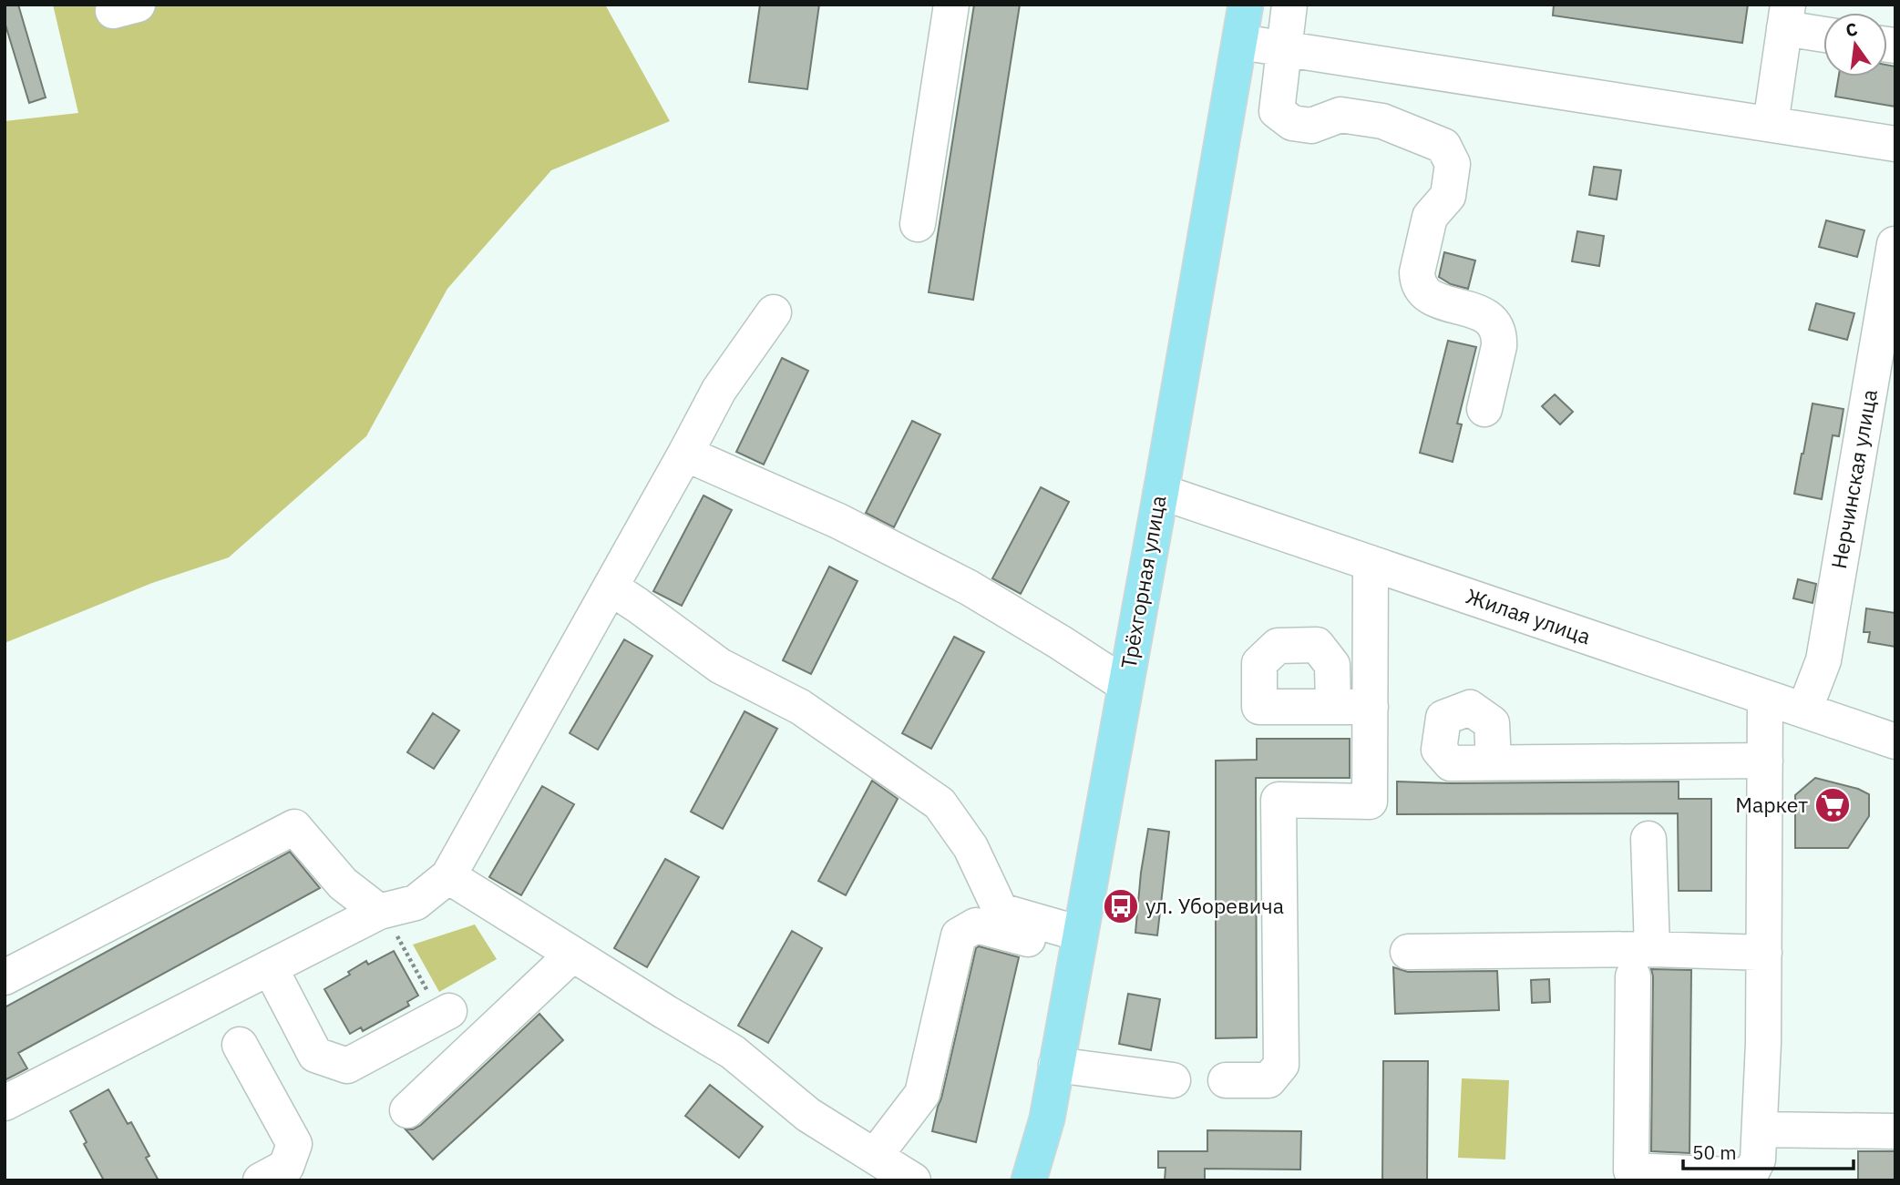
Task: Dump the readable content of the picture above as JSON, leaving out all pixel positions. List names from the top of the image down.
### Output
{
  "streets": {
    "main road": ["Трёхгорная улица"],
    "street": ["Нерчинская улица", "Жилая улица"]
  },
  "crossings": [
    ["Нерчинская улица", "Жилая улица"],
    ["Трёхгорная улица", "Жилая улица"]
  ],
  "places": {
    "supermarket": ["Маркет"],
    "bus stop": ["ул. Уборевича"]
  },
  "scale_bar": "50 m",
  "north": "top"
}
